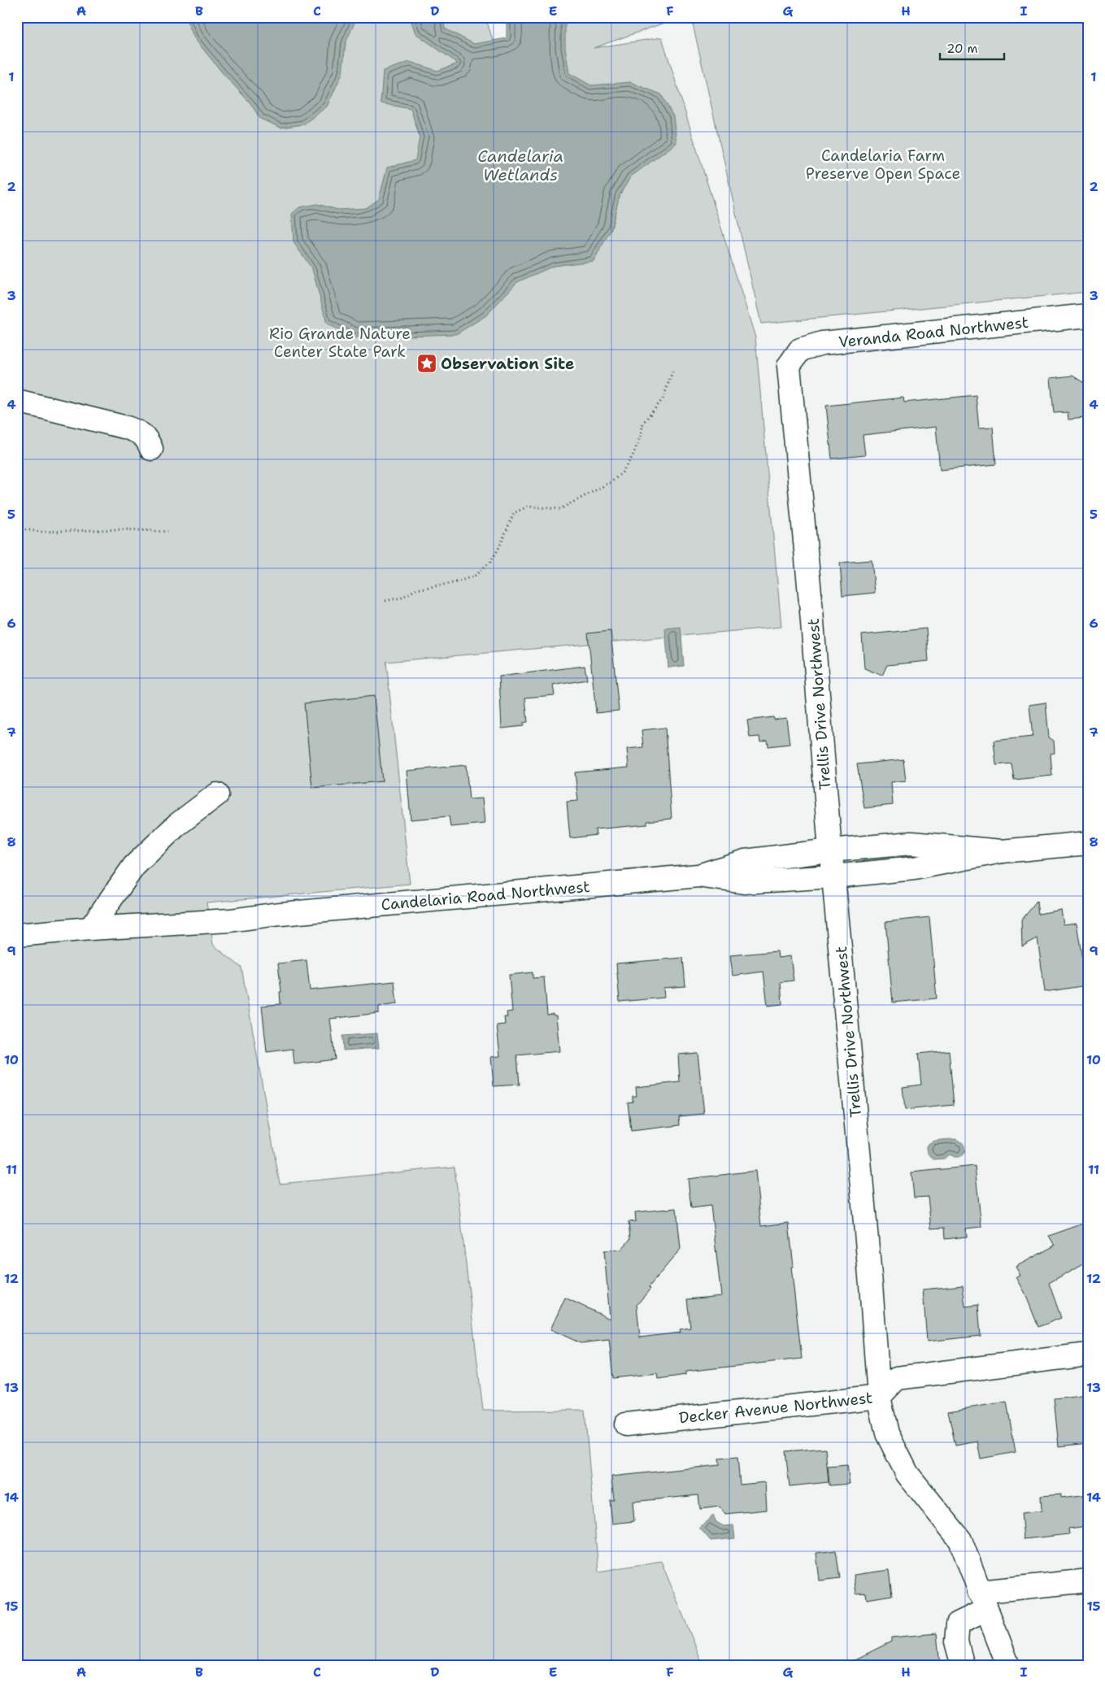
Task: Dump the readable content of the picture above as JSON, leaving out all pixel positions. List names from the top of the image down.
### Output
{
  "streets": {
    "street": [
      "Veranda Road Northwest",
      "Trellis Drive Northwest",
      "Candelaria Road Northwest",
      "Decker Avenue Northwest"
    ]
  },
  "crossings": [
    ["Veranda Road Northwest", "Trellis Drive Northwest"],
    ["Trellis Drive Northwest", "Candelaria Road Northwest"],
    ["Trellis Drive Northwest", "Decker Avenue Northwest"]
  ],
  "water": ["Candelaria Wetlands"],
  "parks": ["Candelaria Farm Preserve Open Space", "Rio Grande Nature Center State Park"],
  "places": {
    "place": ["Observation Site"]
  },
  "scale_bar": "20 m",
  "grid": {
    "columns": [
      "A",
      "B",
      "C",
      "D",
      "E",
      "F",
      "G",
      "H",
      "I"
    ],
    "rows": [
      "1",
      "2",
      "3",
      "4",
      "5",
      "6",
      "7",
      "8",
      "9",
      "10",
      "11",
      "12",
      "13",
      "14",
      "15"
    ]
  }
}
